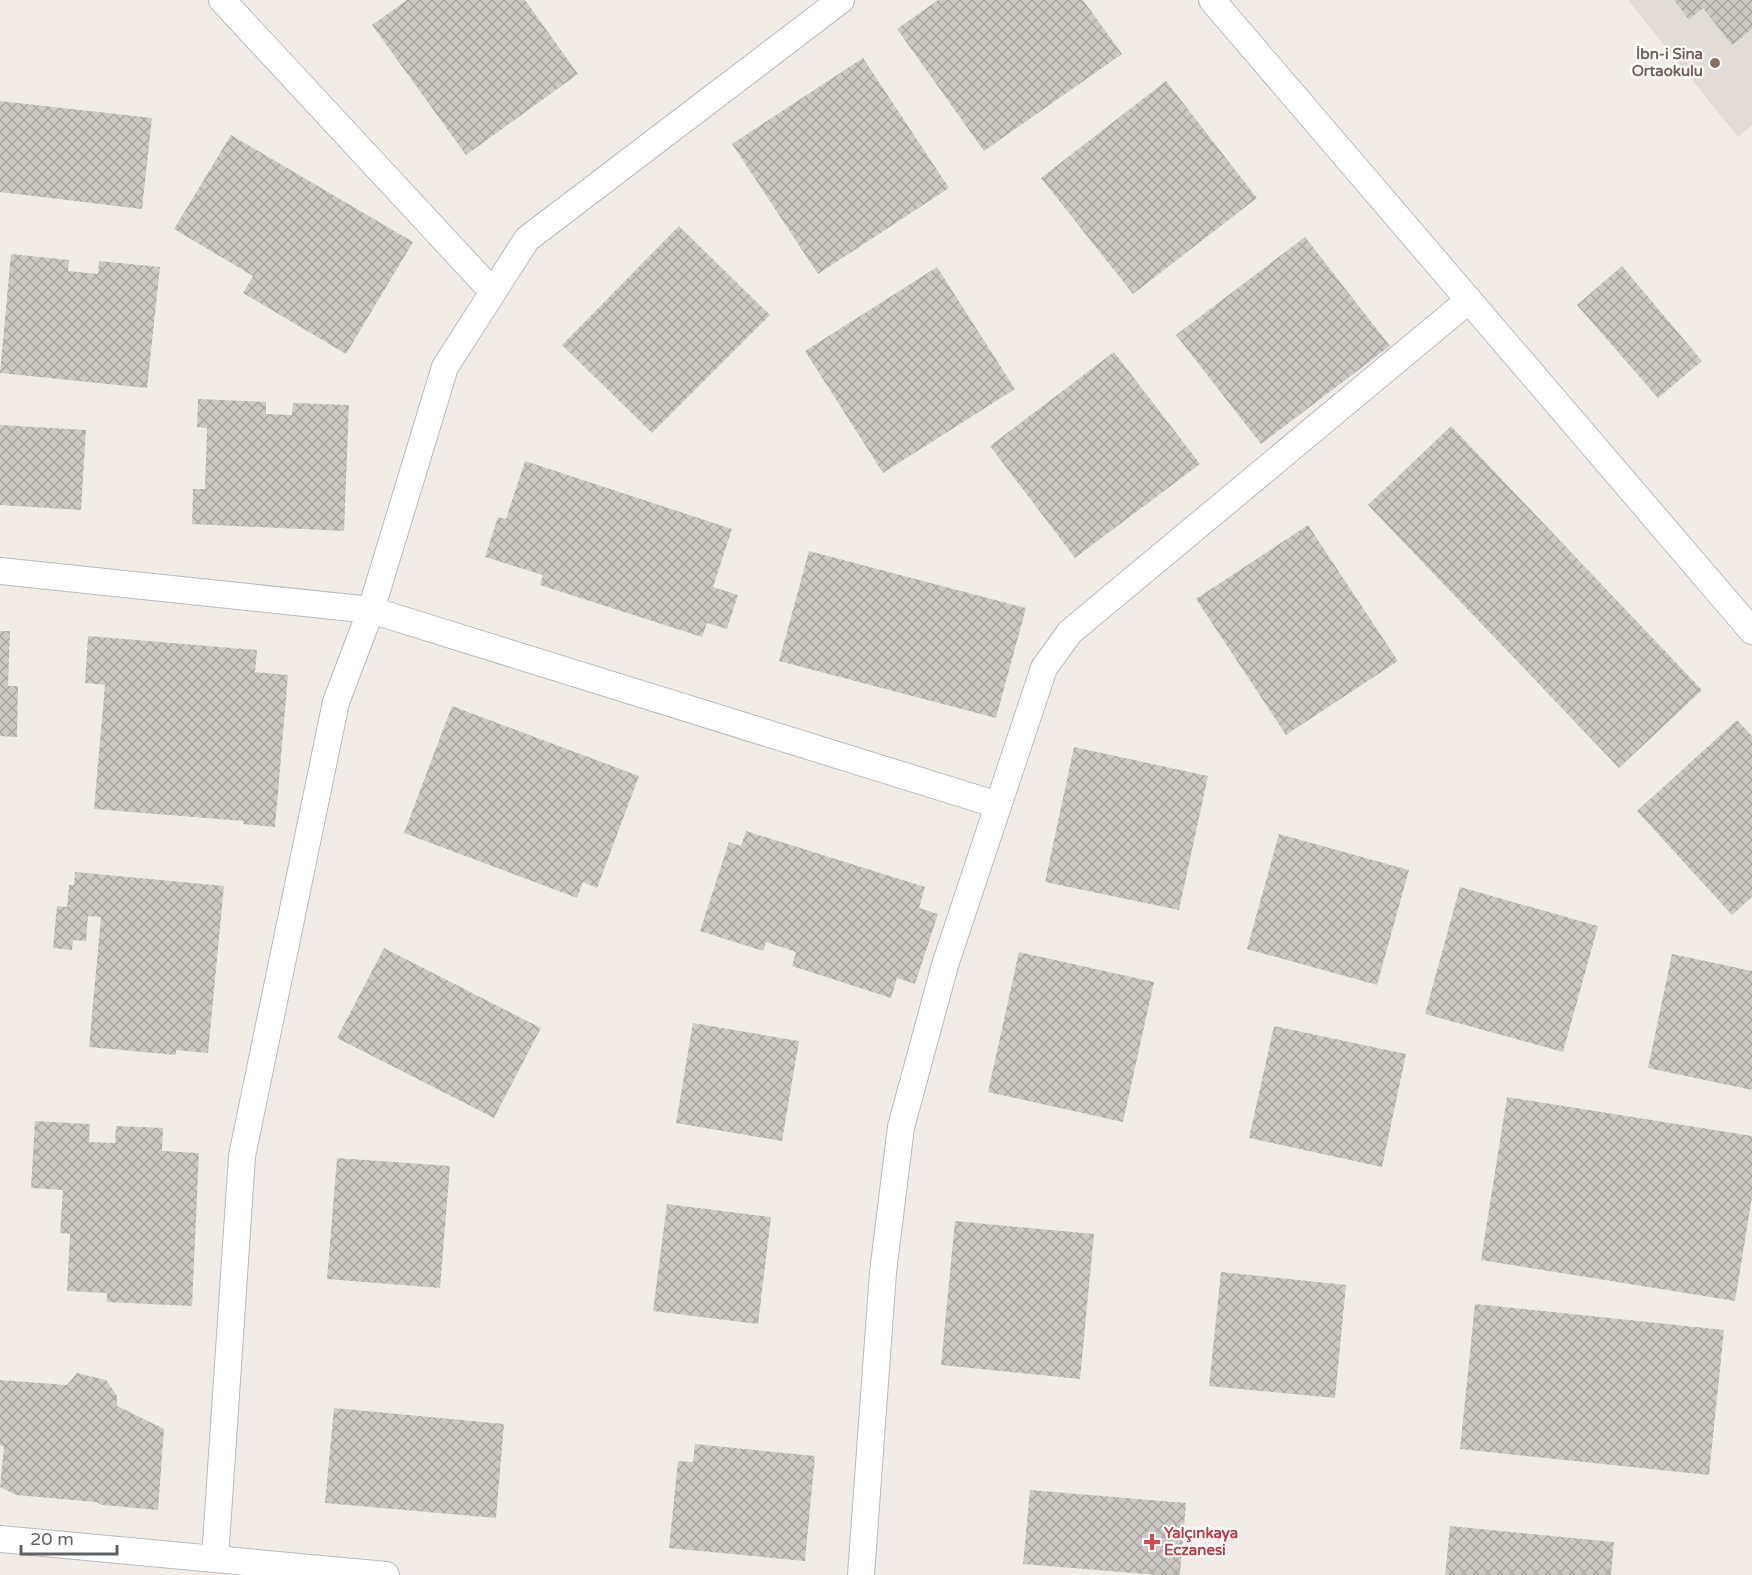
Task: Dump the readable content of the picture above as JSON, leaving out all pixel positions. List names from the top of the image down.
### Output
{
  "places": {
    "other": ["İbn-i Sina Ortaokulu"],
    "health": ["Yalçınkaya Eczanesi"]
  },
  "scale_bar": "20 m"
}
